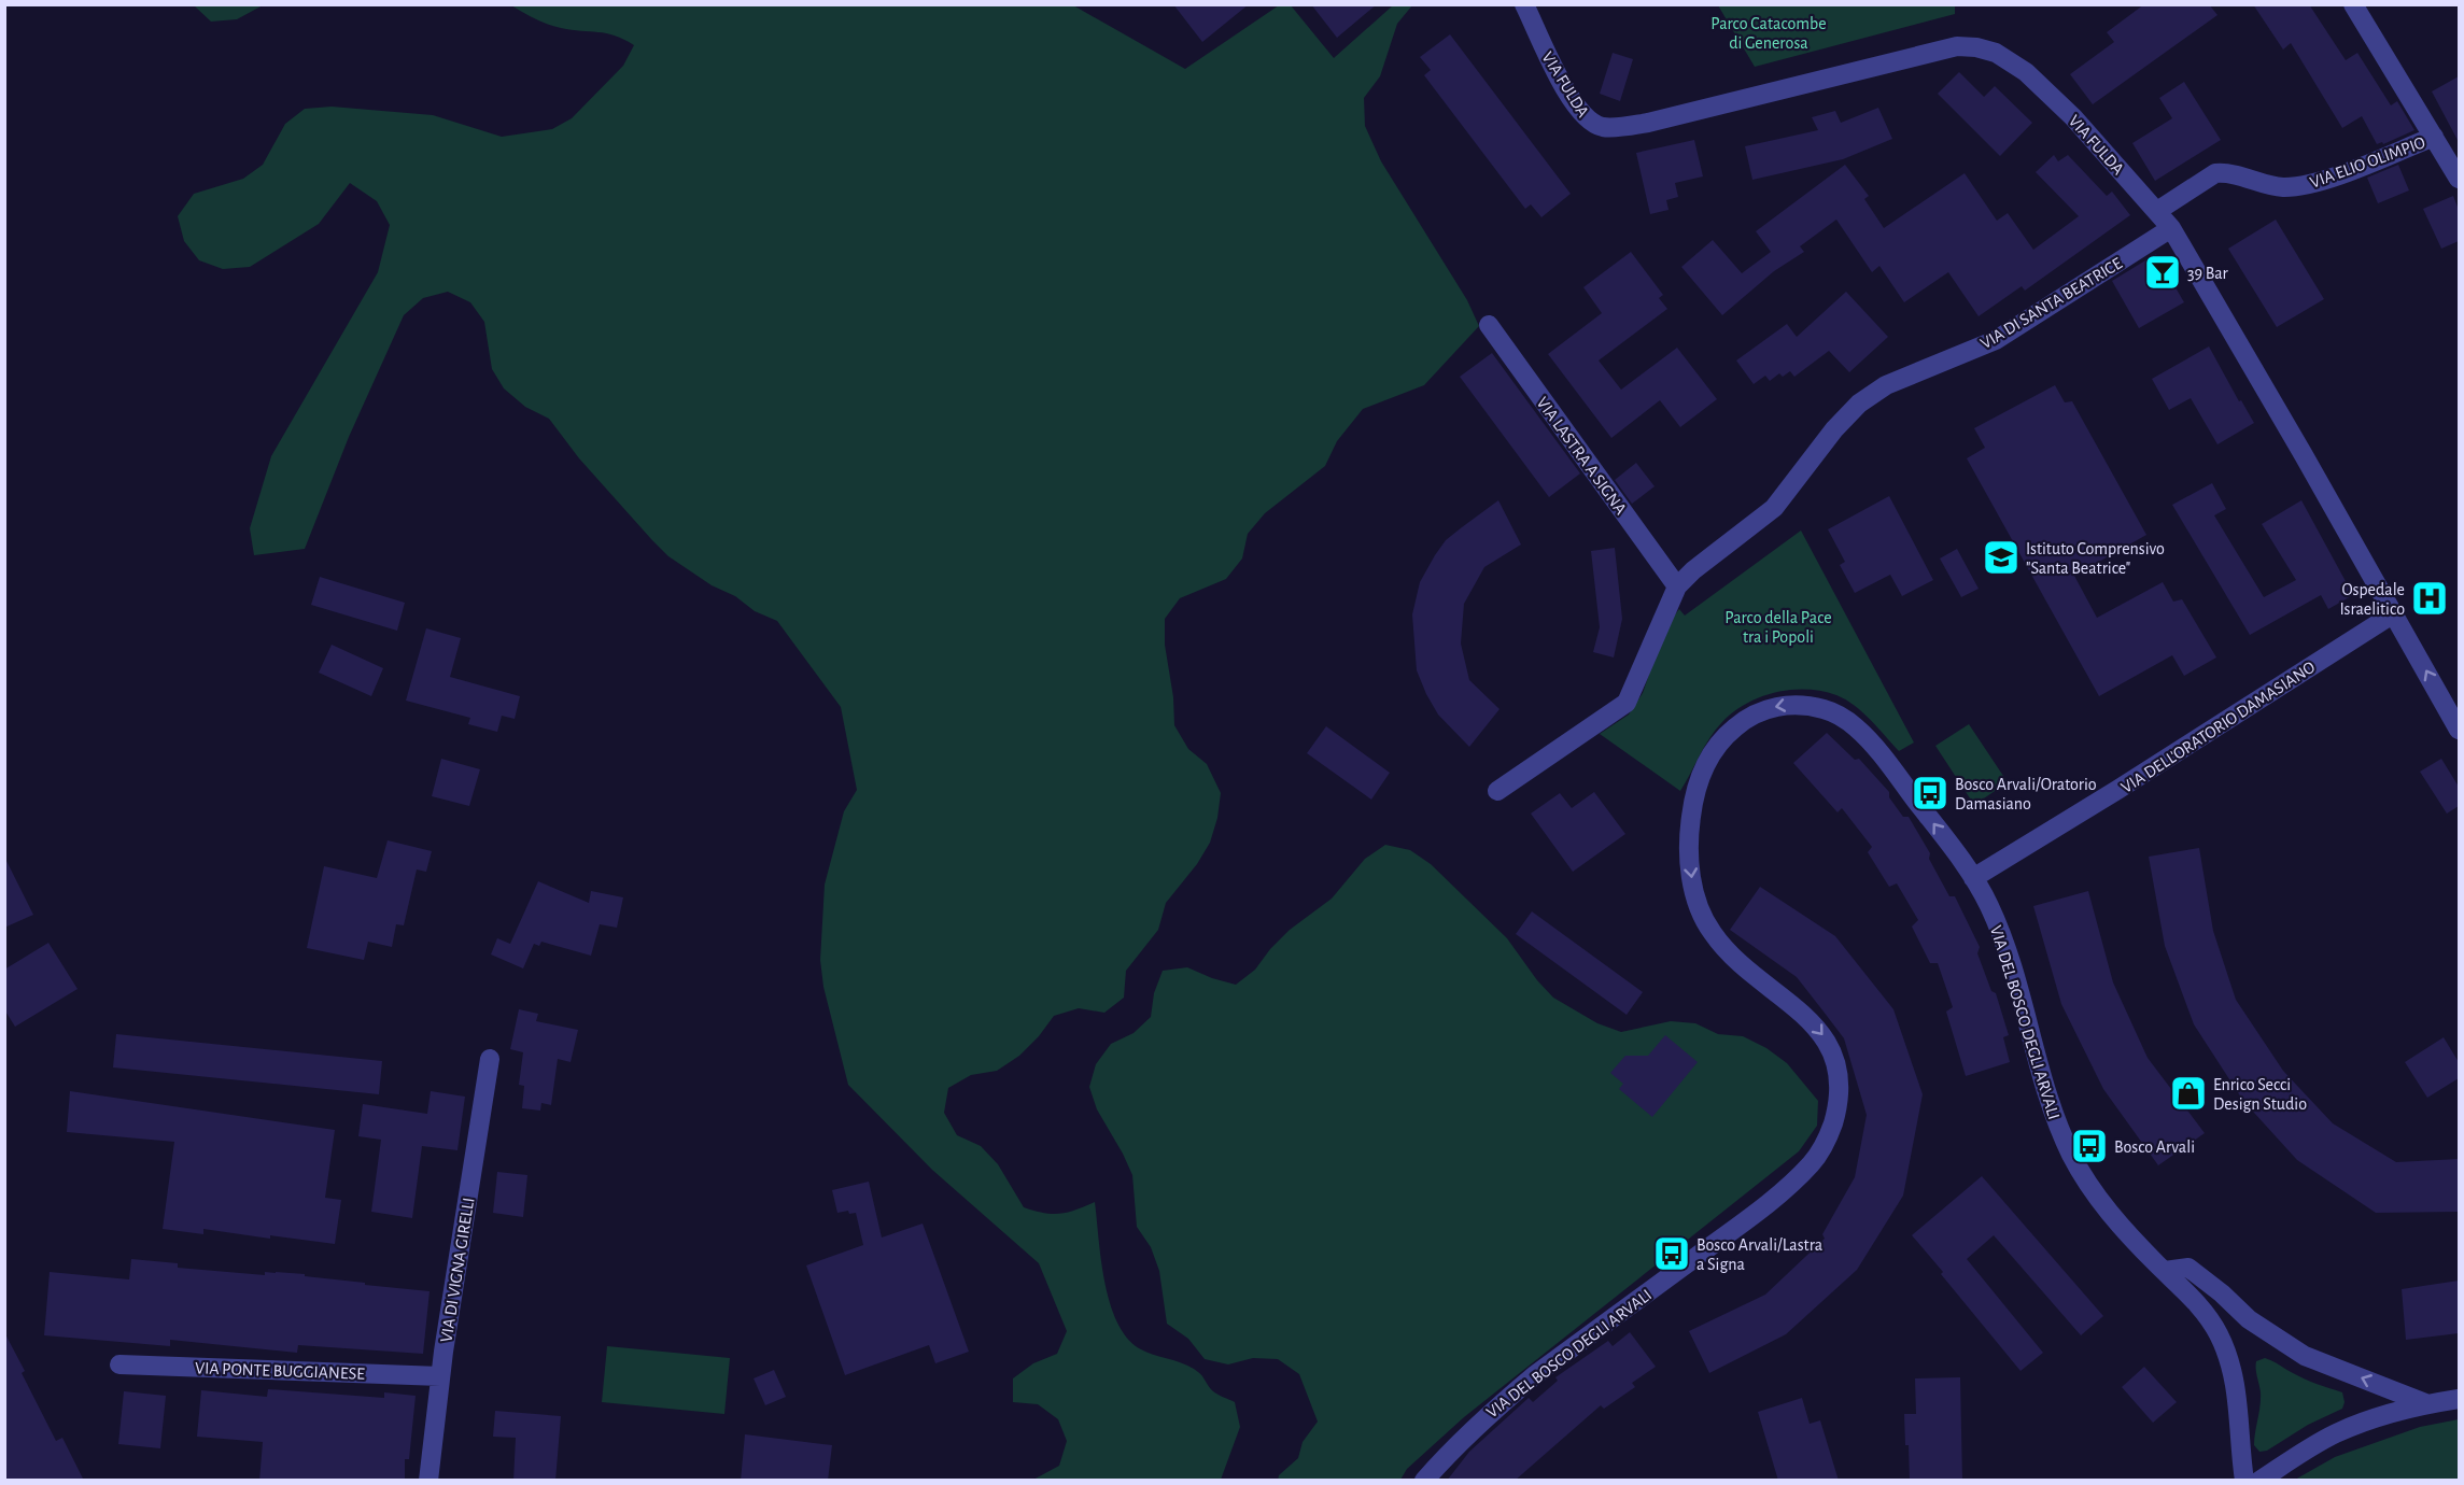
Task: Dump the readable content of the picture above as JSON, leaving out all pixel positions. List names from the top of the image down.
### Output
{
  "streets": {
    "street": [
      "VIA FULDA",
      "VIA ELIO OLIMPIO",
      "VIA DI SANTA BEATRICE",
      "VIA LASTRA A SIGNA",
      "VIA DELL'ORATORIO DAMASIANO",
      "VIA DEL BOSCO DEGLI ARVALI",
      "VIA DI VIGNA GIRELLI",
      "VIA PONTE BUGGIANESE"
    ]
  },
  "crossings": [
    ["VIA FULDA", "VIA ELIO OLIMPIO"],
    ["VIA FULDA", "VIA DI SANTA BEATRICE"],
    ["VIA FULDA", "VIA DELL'ORATORIO DAMASIANO"],
    ["VIA DI SANTA BEATRICE", "VIA LASTRA A SIGNA"],
    ["VIA DELL'ORATORIO DAMASIANO", "VIA DEL BOSCO DEGLI ARVALI"],
    ["VIA DI VIGNA GIRELLI", "VIA PONTE BUGGIANESE"]
  ],
  "parks": ["Parco Catacombe di Generosa", "Parco della Pace tra i Popoli"],
  "places": {
    "bar": ["39 Bar"],
    "school or university": ["Istituto Comprensivo \"Santa Beatrice\""],
    "hospital": ["Ospedale Israelitico"],
    "bus stop": ["Bosco Arvali/Oratorio Damasiano", "Bosco Arvali", "Bosco Arvali/Lastra a Signa"],
    "shop": ["Enrico Secci Design Studio"]
  }
}
